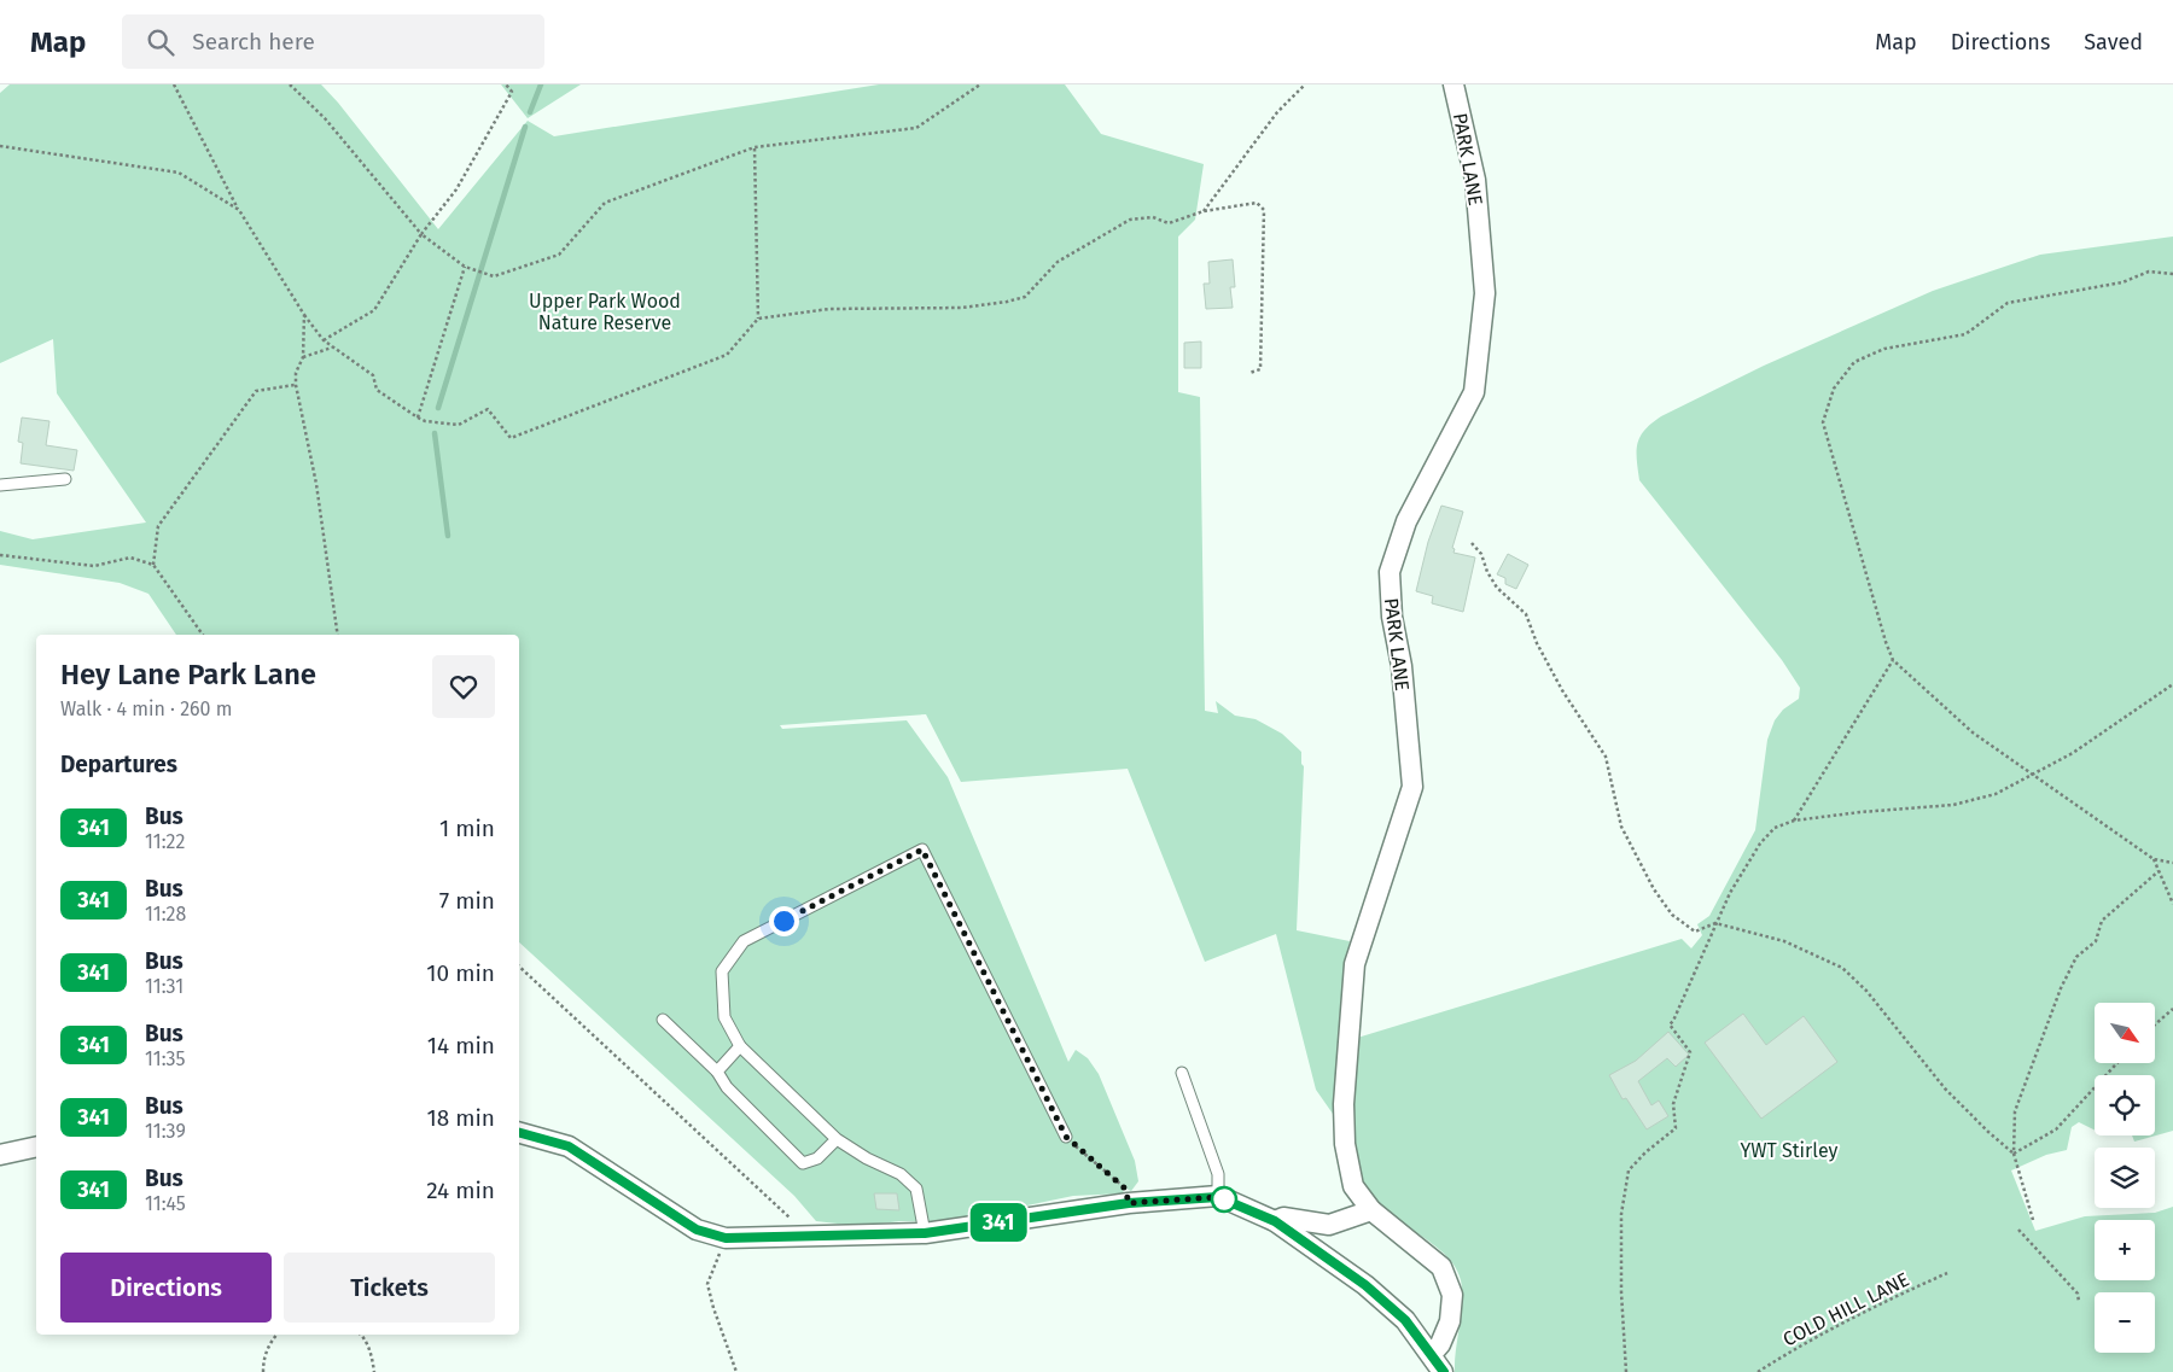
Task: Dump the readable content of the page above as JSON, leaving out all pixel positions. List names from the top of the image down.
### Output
{
  "streets": {
    "street": ["PARK LANE"],
    "path": ["COLD HILL LANE"]
  },
  "parks": ["Upper Park Wood Nature Reserve", "YWT Stirley"],
  "lines": ["bus line 341"],
  "north": "bottom right",
  "page": {
    "header": "Map",
    "search": "Search here",
    "nav": ["Map", "Directions", "Saved"],
    "on_map": "341",
    "heading": [
      ["Hey Lane Park Lane", "Walk · 4 min · 260 m"],
      "Departures"
    ],
    "list": [
      {
        "mark": "341",
        "name": "Bus",
        "note": "11:22",
        "value": "1 min"
      },
      {
        "mark": "341",
        "name": "Bus",
        "note": "11:28",
        "value": "7 min"
      },
      {
        "mark": "341",
        "name": "Bus",
        "note": "11:31",
        "value": "10 min"
      },
      {
        "mark": "341",
        "name": "Bus",
        "note": "11:35",
        "value": "14 min"
      },
      {
        "mark": "341",
        "name": "Bus",
        "note": "11:39",
        "value": "18 min"
      },
      {
        "mark": "341",
        "name": "Bus",
        "note": "11:45",
        "value": "24 min"
      }
    ],
    "map_buttons": ["+", "−"],
    "buttons": ["Directions", "Tickets"]
  }
}
